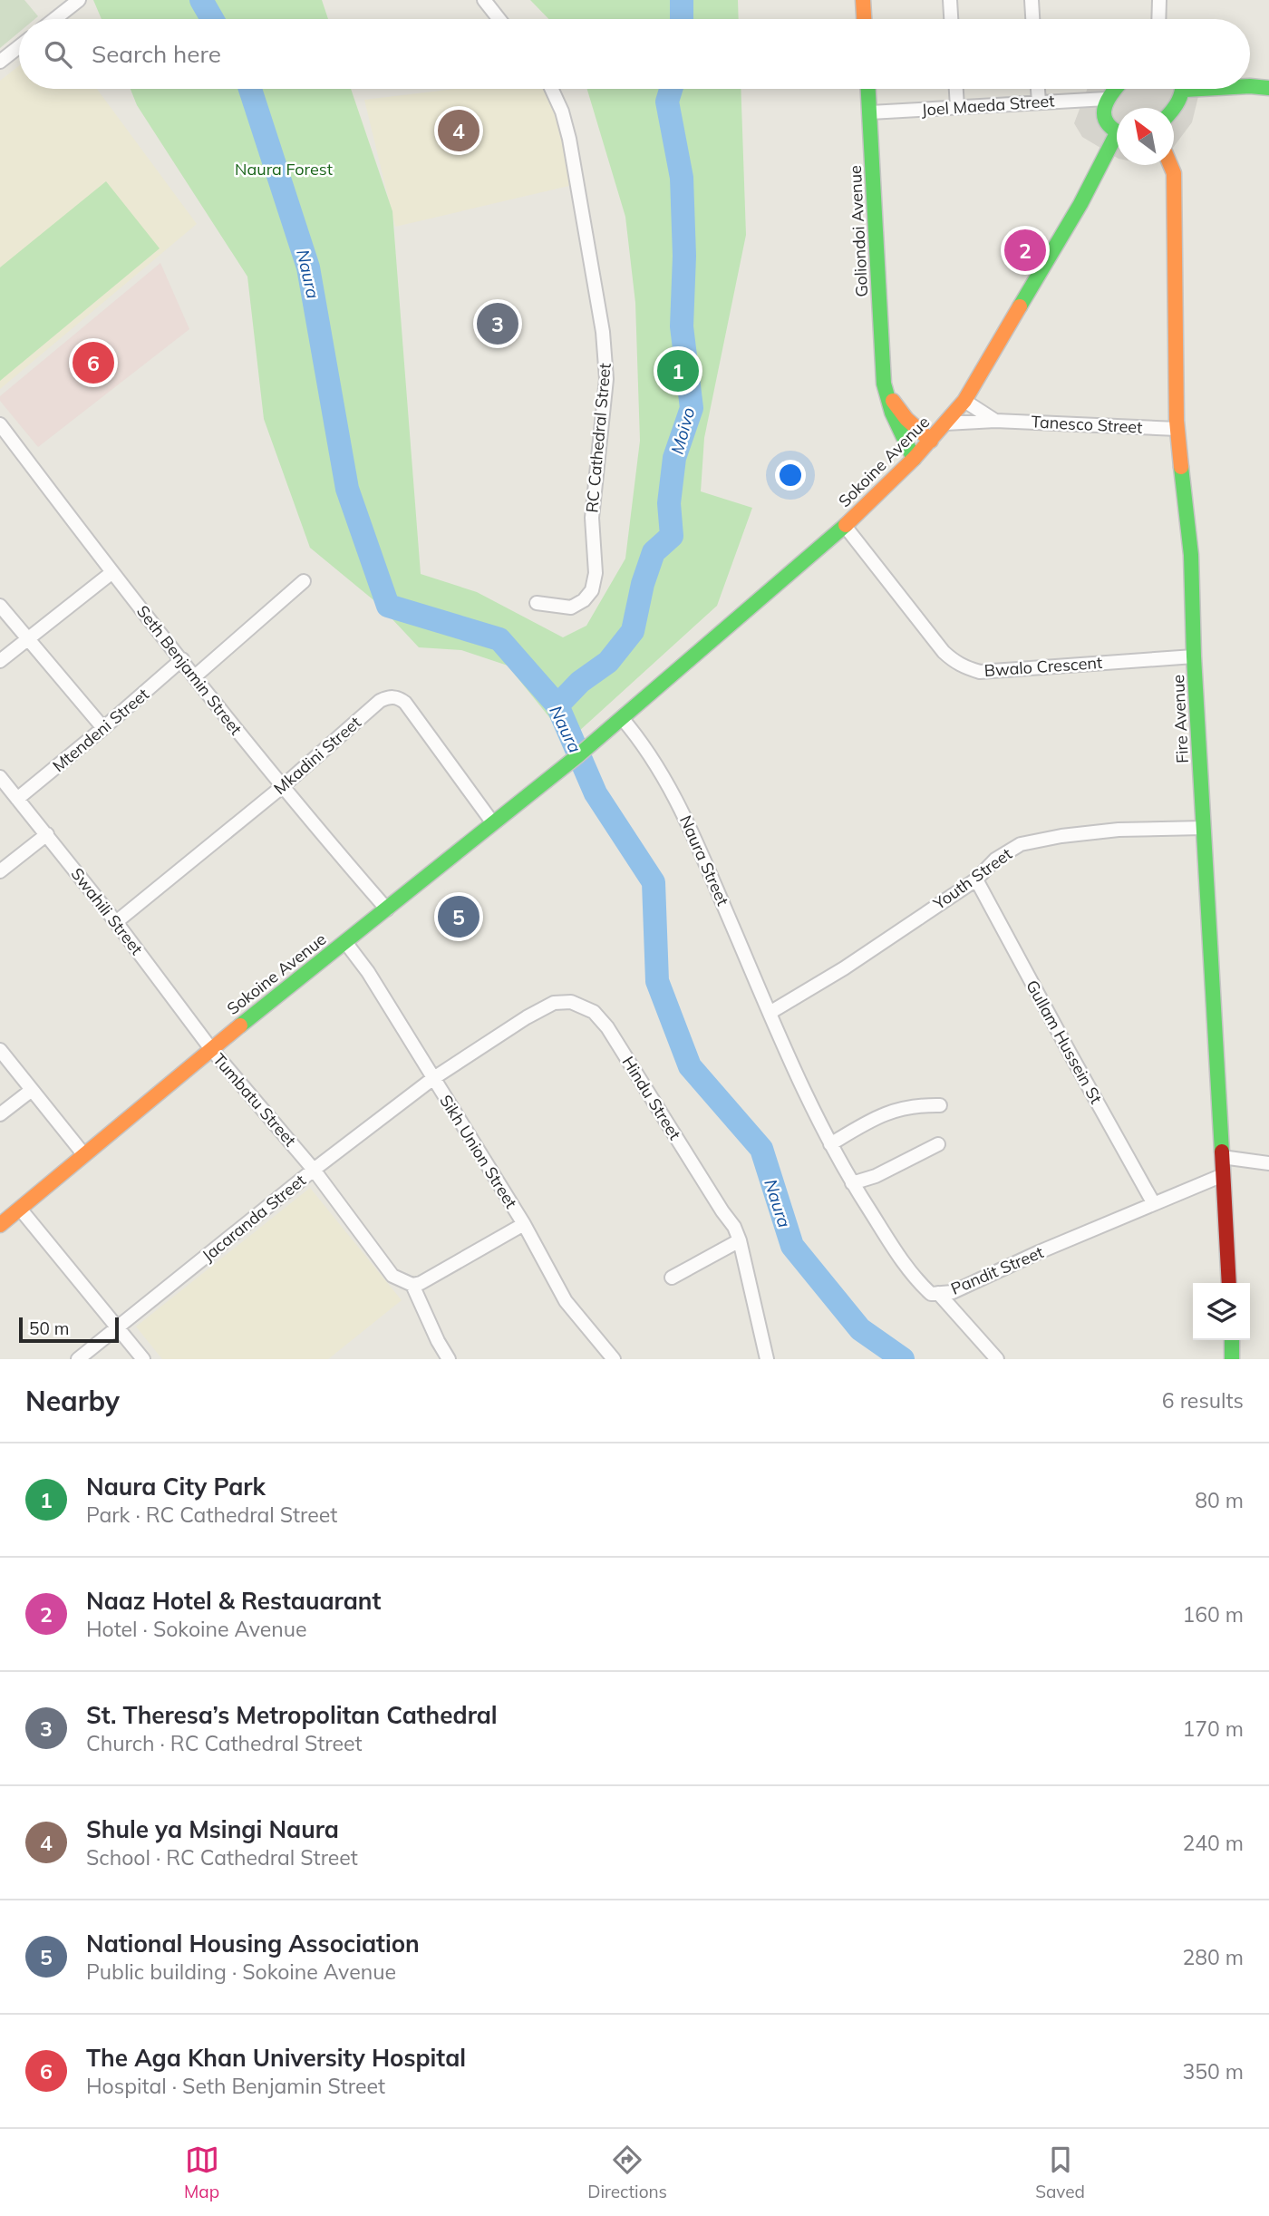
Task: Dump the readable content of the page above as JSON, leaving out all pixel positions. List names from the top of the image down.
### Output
{
  "streets": {
    "main road": ["Goliondoi Avenue", "Sokoine Avenue", "Fire Avenue"],
    "street": [
      "Joel Maeda Street",
      "Tanesco Street",
      "RC Cathedral Street",
      "Bwalo Crescent",
      "Seth Benjamin Street",
      "Mtendeni Street",
      "Mkadini Street",
      "Naura Street",
      "Youth Street",
      "Swahili Street",
      "Gullam Hussein St",
      "Hindu Street",
      "Tumbatu Street",
      "Sikh Union Street",
      "Jacaranda Street",
      "Pandit Street"
    ]
  },
  "crossings": [
    ["Joel Maeda Street", "Goliondoi Avenue"],
    ["Goliondoi Avenue", "Sokoine Avenue"],
    ["Tanesco Street", "Sokoine Avenue"],
    ["Tanesco Street", "Fire Avenue"],
    ["Sokoine Avenue", "Bwalo Crescent"],
    ["Sokoine Avenue", "Seth Benjamin Street"],
    ["Sokoine Avenue", "Mkadini Street"],
    ["Sokoine Avenue", "Naura Street"],
    ["Sokoine Avenue", "Swahili Street"],
    ["Sokoine Avenue", "Tumbatu Street"],
    ["Sokoine Avenue", "Sikh Union Street"],
    ["Bwalo Crescent", "Fire Avenue"],
    ["Seth Benjamin Street", "Mtendeni Street"],
    ["Seth Benjamin Street", "Mkadini Street"],
    ["Fire Avenue", "Youth Street"],
    ["Fire Avenue", "Pandit Street"],
    ["Mtendeni Street", "Swahili Street"],
    ["Mkadini Street", "Swahili Street"],
    ["Naura Street", "Youth Street"],
    ["Naura Street", "Pandit Street"],
    ["Youth Street", "Gullam Hussein St"],
    ["Youth Street", "Pandit Street"],
    ["Swahili Street", "Tumbatu Street"],
    ["Gullam Hussein St", "Pandit Street"],
    ["Hindu Street", "Sikh Union Street"],
    ["Hindu Street", "Jacaranda Street"],
    ["Tumbatu Street", "Jacaranda Street"],
    ["Sikh Union Street", "Jacaranda Street"]
  ],
  "water": ["Naura", "Moivo"],
  "parks": ["Naura Forest"],
  "scale_bar": "50 m",
  "north": "top left",
  "page": {
    "search": "Search here",
    "pins": [
      "4",
      "2",
      "3",
      "6",
      "1",
      "5"
    ],
    "scale": "50 m",
    "heading": ["Nearby", "6 results"],
    "list": [
      {
        "mark": "1",
        "name": "Naura City Park",
        "note": "Park · RC Cathedral Street",
        "value": "80 m"
      },
      {
        "mark": "2",
        "name": "Naaz Hotel & Restauarant",
        "note": "Hotel · Sokoine Avenue",
        "value": "160 m"
      },
      {
        "mark": "3",
        "name": "St. Theresa’s Metropolitan Cathedral",
        "note": "Church · RC Cathedral Street",
        "value": "170 m"
      },
      {
        "mark": "4",
        "name": "Shule ya Msingi Naura",
        "note": "School · RC Cathedral Street",
        "value": "240 m"
      },
      {
        "mark": "5",
        "name": "National Housing Association",
        "note": "Public building · Sokoine Avenue",
        "value": "280 m"
      },
      {
        "mark": "6",
        "name": "The Aga Khan University Hospital",
        "note": "Hospital · Seth Benjamin Street",
        "value": "350 m"
      }
    ],
    "nav": ["Map", "Directions", "Saved"]
  }
}
